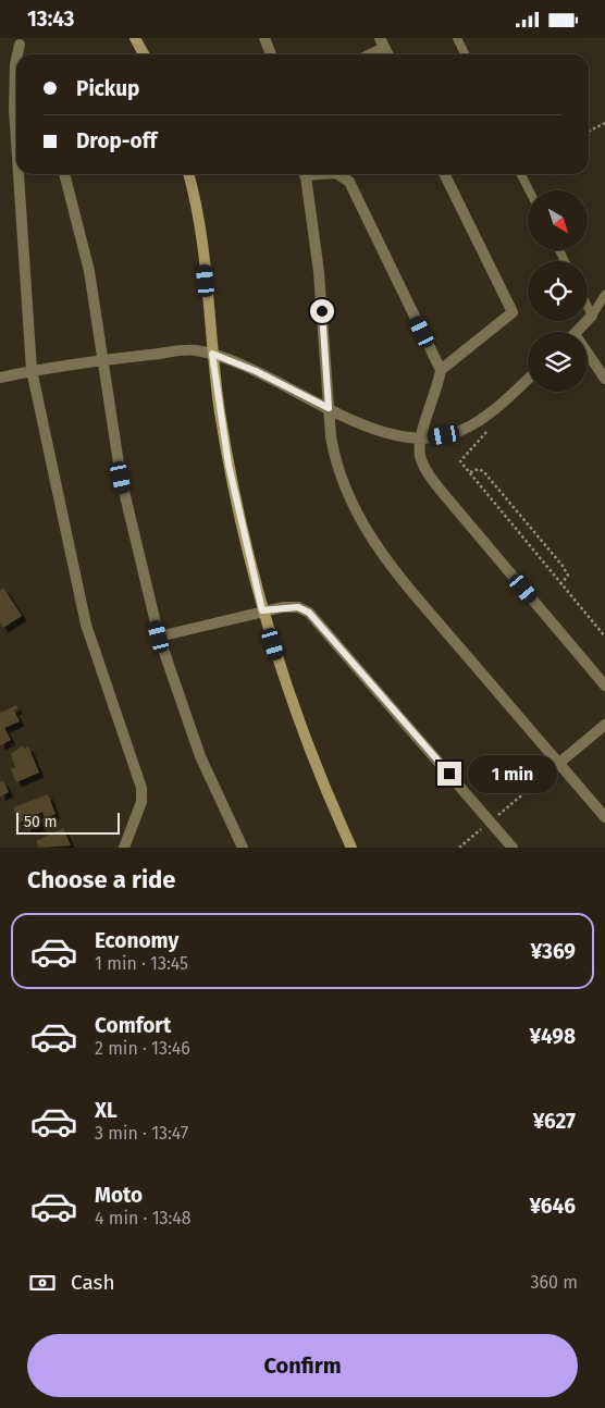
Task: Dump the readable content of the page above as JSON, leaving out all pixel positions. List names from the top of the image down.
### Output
{
  "scale_bar": "50 m",
  "north": "bottom right",
  "page": {
    "status": "13:43",
    "banner": ["Pickup", "Drop-off"],
    "bubble": "1 min",
    "scale": "50 m",
    "heading": "Choose a ride",
    "list": [
      {
        "name": "Economy",
        "note": "1 min · 13:45",
        "value": "¥369"
      },
      {
        "name": "Comfort",
        "note": "2 min · 13:46",
        "value": "¥498"
      },
      {
        "name": "XL",
        "note": "3 min · 13:47",
        "value": "¥627"
      },
      {
        "name": "Moto",
        "note": "4 min · 13:48",
        "value": "¥646"
      }
    ],
    "pay": ["Cash", "360 m"],
    "buttons": "Confirm"
  }
}
